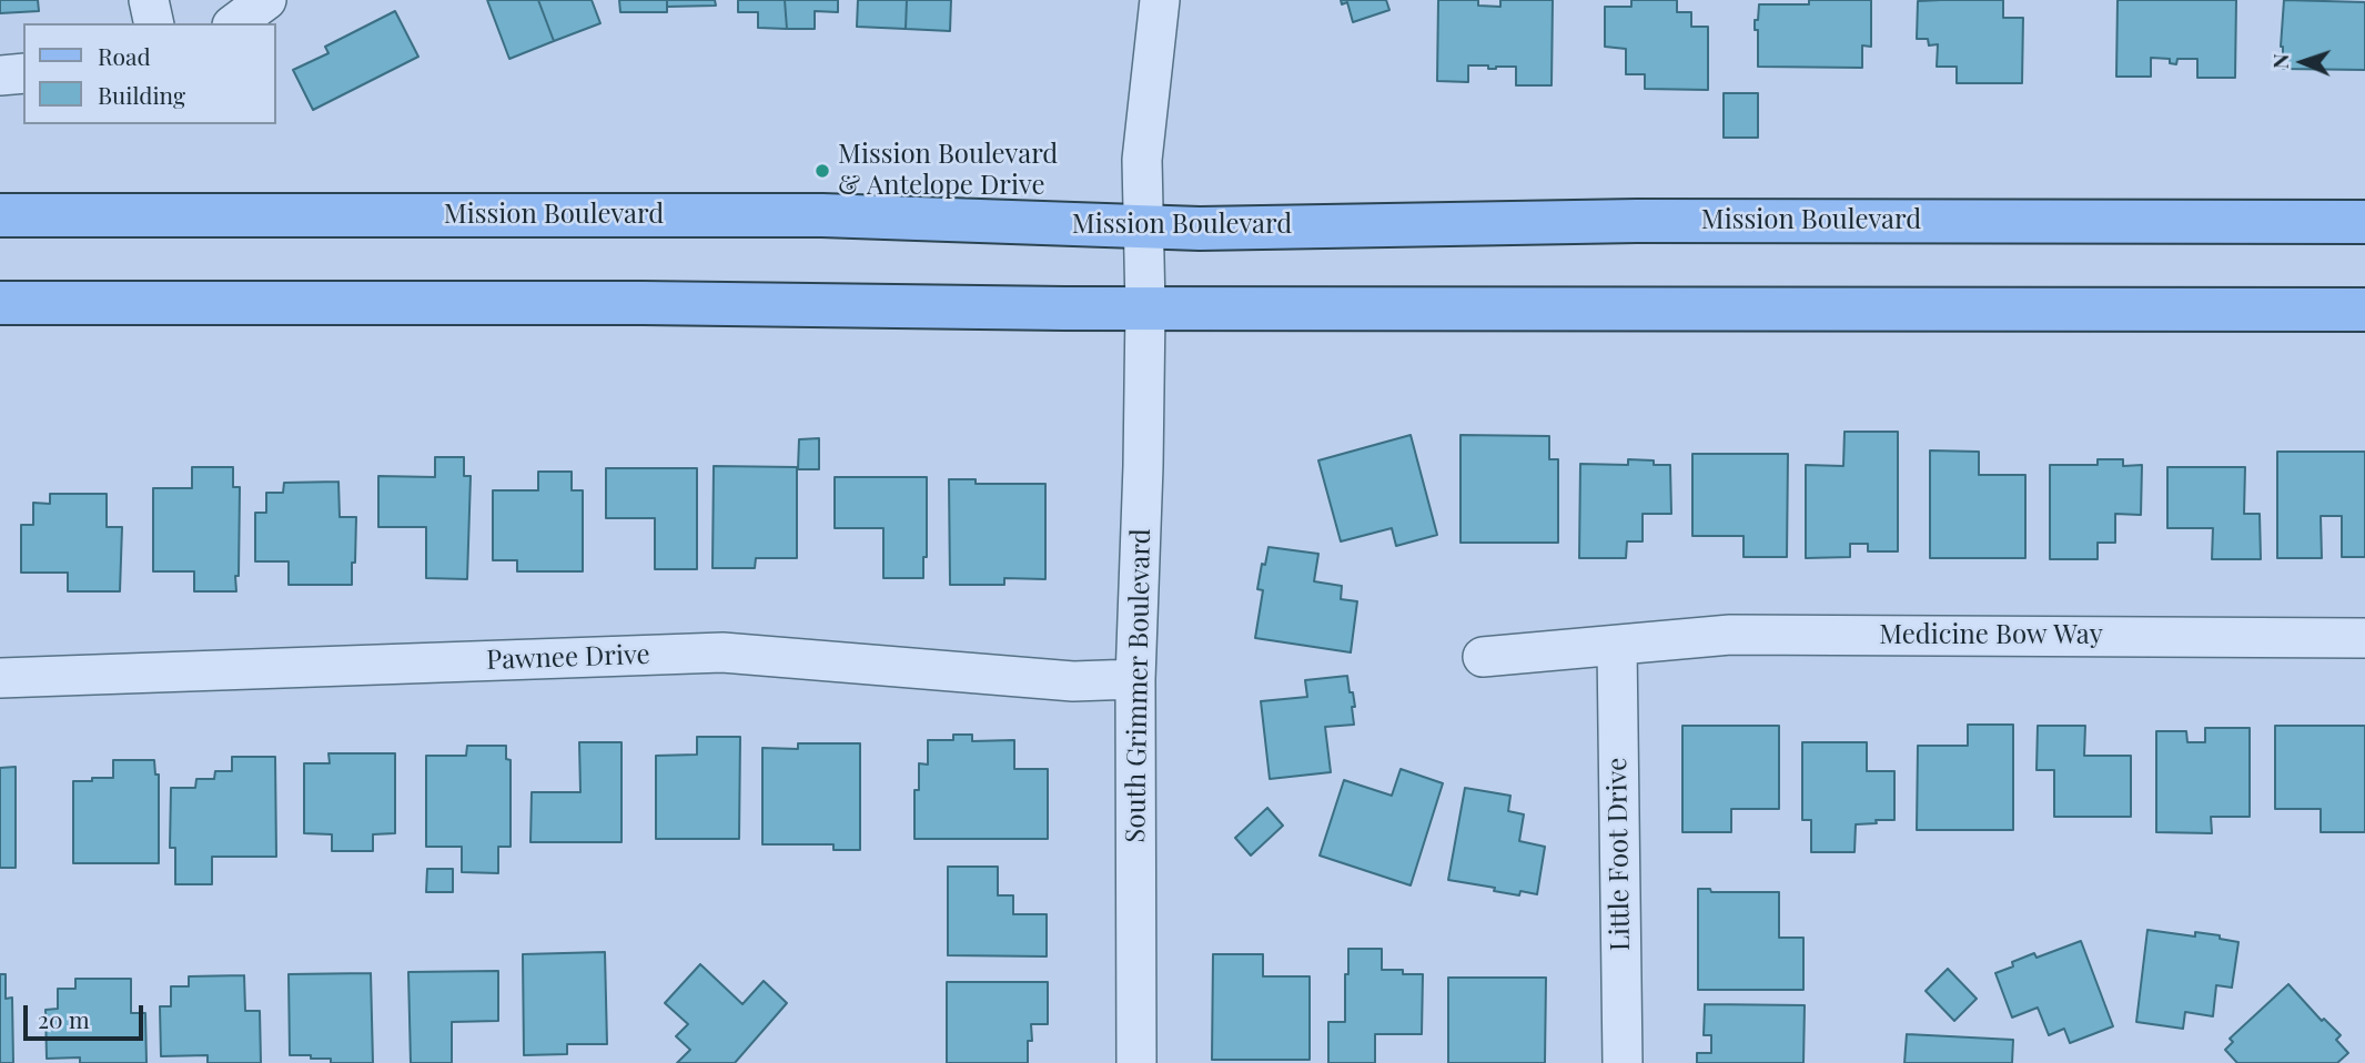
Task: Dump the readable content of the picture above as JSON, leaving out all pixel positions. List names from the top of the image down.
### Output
{
  "streets": {
    "main road": ["Mission Boulevard"],
    "street": [
      "Medicine Bow Way",
      "Pawnee Drive",
      "South Grimmer Boulevard",
      "Little Foot Drive"
    ]
  },
  "crossings": [
    ["Mission Boulevard", "South Grimmer Boulevard"],
    ["Medicine Bow Way", "Little Foot Drive"],
    ["Pawnee Drive", "South Grimmer Boulevard"]
  ],
  "places": ["Mission Boulevard & Antelope Drive"],
  "legend": ["Road", "Building"],
  "scale_bar": "20 m",
  "north": "left"
}
